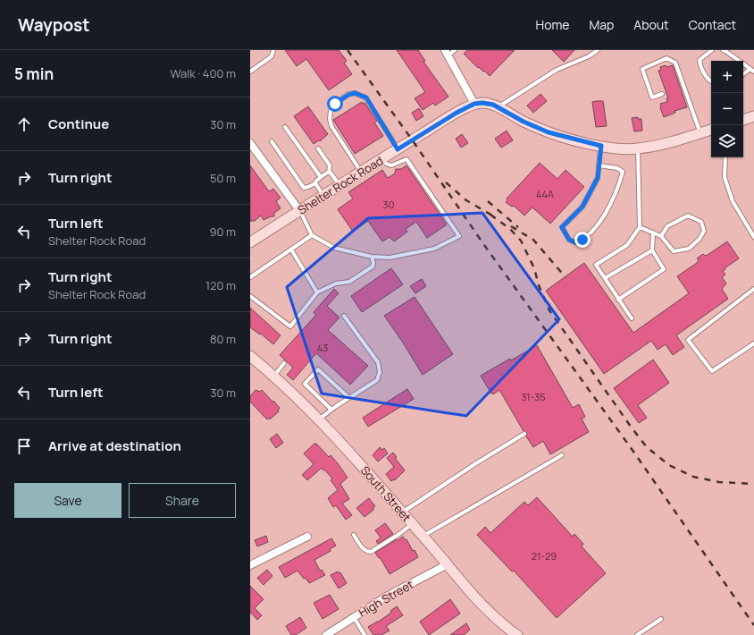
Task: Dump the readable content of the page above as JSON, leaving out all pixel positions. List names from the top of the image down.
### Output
{
  "streets": {
    "street": ["Shelter Rock Road", "South Street", "High Street"]
  },
  "crossings": [
    ["South Street", "High Street"]
  ],
  "house_numbers": [
    "44A",
    "30",
    "43",
    "31-35",
    "21-29"
  ],
  "page": {
    "header": "Waypost",
    "nav": [
      "Home",
      "Map",
      "About",
      "Contact"
    ],
    "heading": ["5 min", "Walk · 400 m"],
    "map_buttons": ["+", "−"],
    "list": [
      ["Continue", "30 m"],
      ["Turn right", "50 m"],
      ["Turn left", "Shelter Rock Road", "90 m"],
      ["Turn right", "Shelter Rock Road", "120 m"],
      ["Turn right", "80 m"],
      ["Turn left", "30 m"],
      "Arrive at destination"
    ],
    "buttons": ["Save", "Share"]
  }
}
